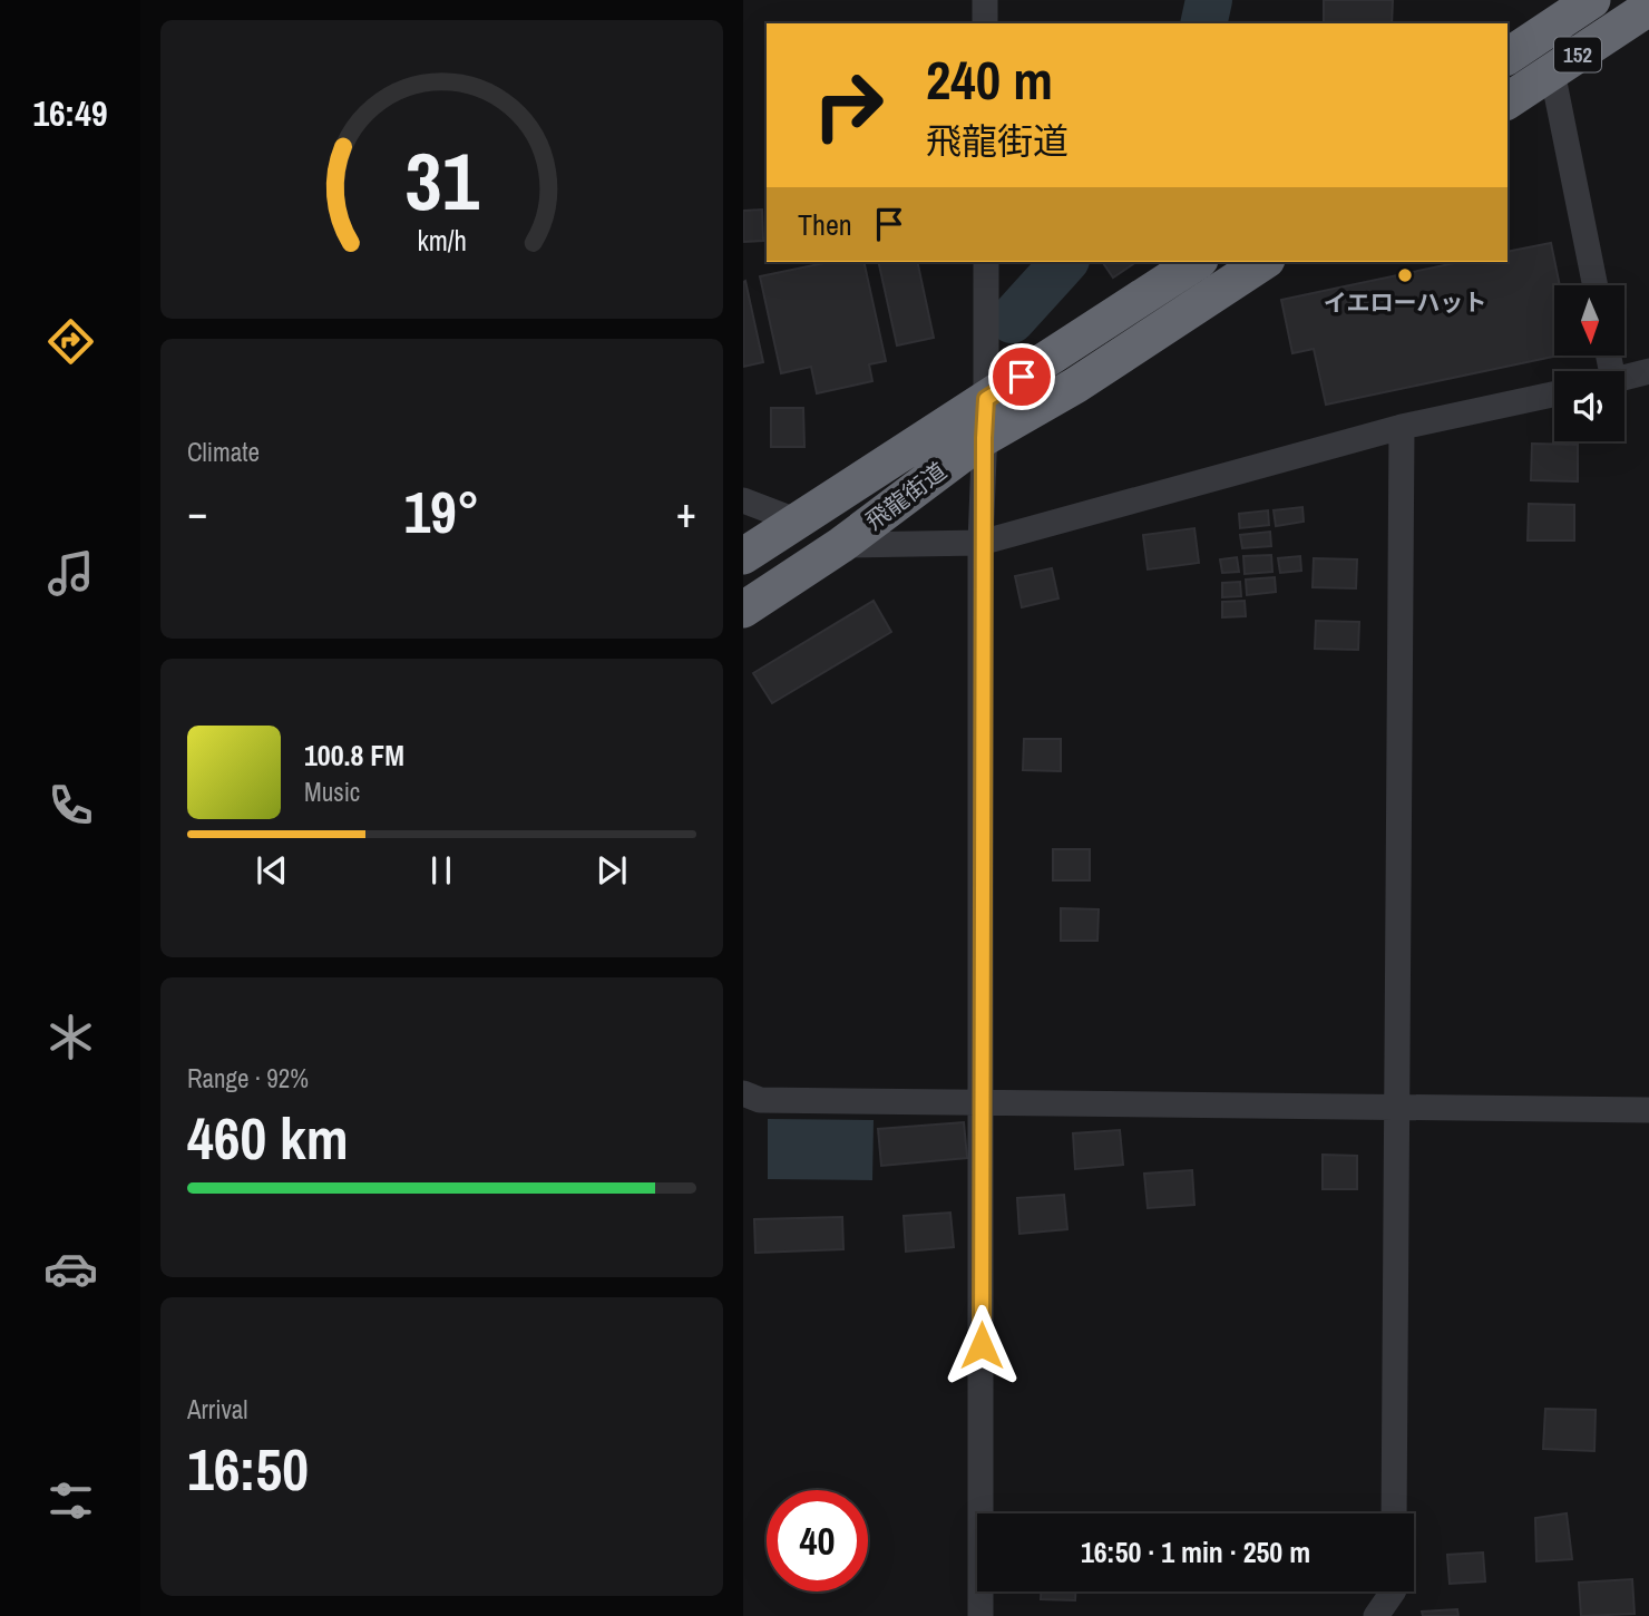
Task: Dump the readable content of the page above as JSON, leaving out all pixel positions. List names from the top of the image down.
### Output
{
  "streets": {
    "highway": ["152", "飛龍街道"]
  },
  "places": ["イエローハット"],
  "north": "bottom",
  "page": {
    "tabs": "16:49",
    "turn": ["240 m", "飛龍街道"],
    "then": "Then",
    "tile": [
      "Climate",
      ["Range · 92%", "460 km"],
      ["Arrival", "16:50"]
    ],
    "heat": ["−", "19°", "+"],
    "song": ["100.8 FM", "Music"],
    "limit": "40",
    "trip": "16:50 · 1 min · 250 m",
    "gauge": ["31", "km/h"]
  }
}
